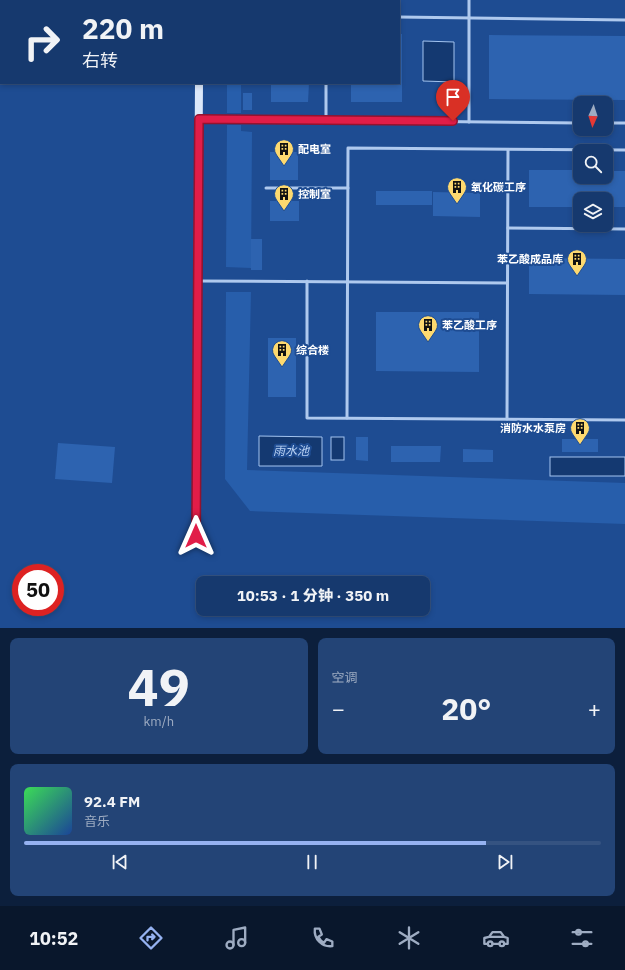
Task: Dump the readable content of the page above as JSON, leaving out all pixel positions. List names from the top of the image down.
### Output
{
  "water": ["雨水池"],
  "places": {
    "building": [
      "配电室",
      "氧化碳工序",
      "控制室",
      "苯乙酸成品库",
      "苯乙酸工序",
      "综合楼",
      "消防水水泵房"
    ]
  },
  "north": "bottom",
  "page": {
    "turn": ["220 m", "右转"],
    "limit": "50",
    "trip": "10:53 · 1 分钟 · 350 m",
    "tile": [
      ["49", "km/h"],
      "空调"
    ],
    "heat": ["−", "20°", "+"],
    "song": ["92.4 FM", "音乐"],
    "tabs": "10:52"
  }
}
